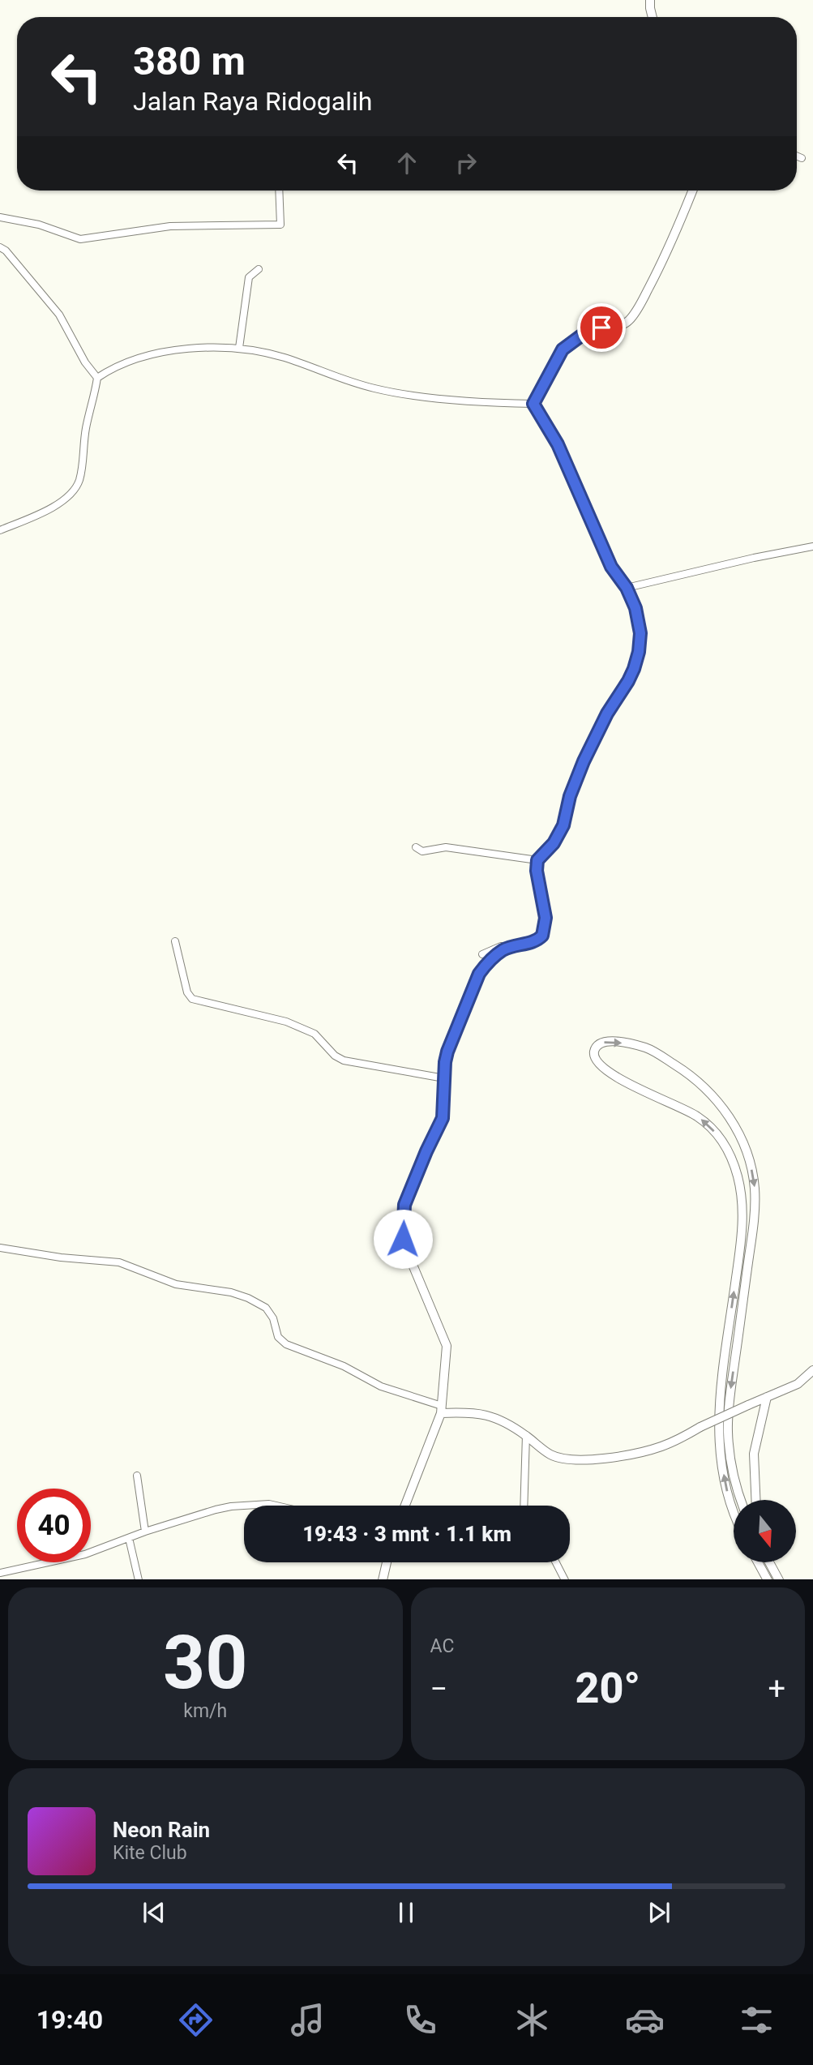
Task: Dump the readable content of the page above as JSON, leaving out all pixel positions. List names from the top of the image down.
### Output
{
  "north": "bottom",
  "page": {
    "turn": ["380 m", "Jalan Raya Ridogalih"],
    "limit": "40",
    "trip": "19:43 · 3 mnt · 1.1 km",
    "tile": [
      ["30", "km/h"],
      "AC"
    ],
    "heat": ["−", "20°", "+"],
    "song": ["Neon Rain", "Kite Club"],
    "tabs": "19:40"
  }
}
